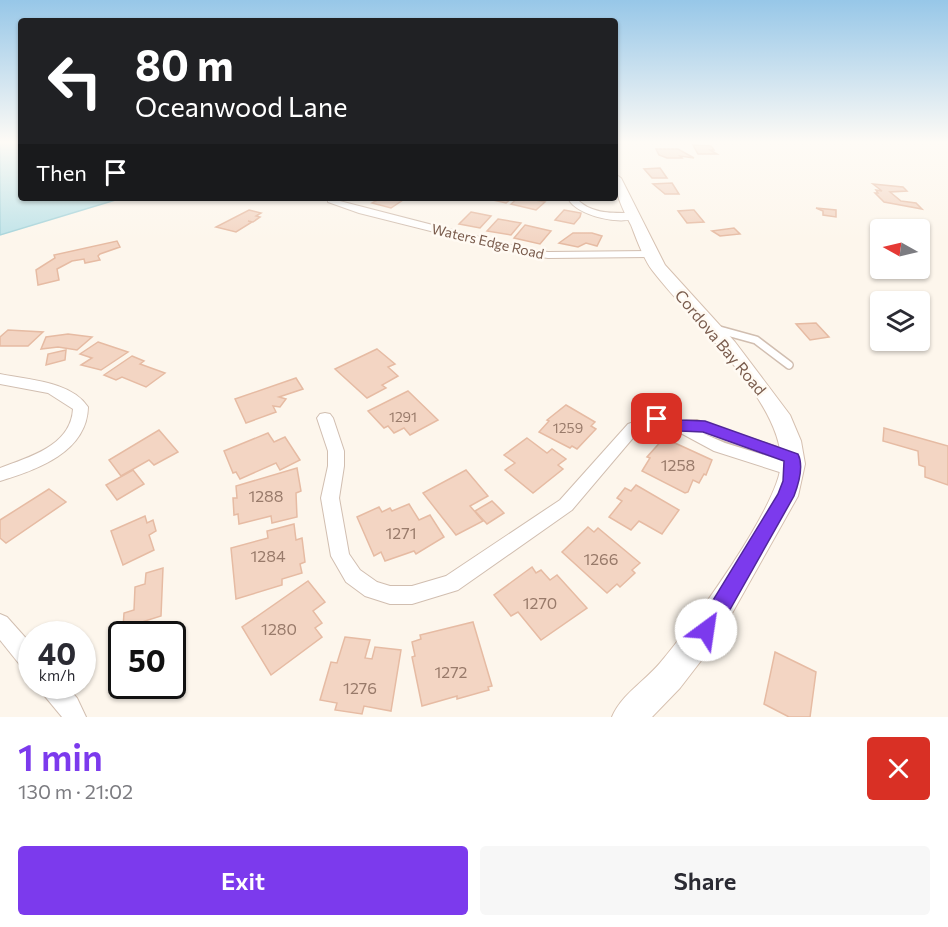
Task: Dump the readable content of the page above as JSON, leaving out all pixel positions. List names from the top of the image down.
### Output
{
  "streets": {
    "main road": ["Cordova Bay Road"],
    "street": ["Waters Edge Road"]
  },
  "crossings": [
    ["Waters Edge Road", "Cordova Bay Road"]
  ],
  "house_numbers": [
    "1291",
    "1259",
    "1258",
    "1288",
    "1271",
    "1284",
    "1266",
    "1270",
    "1280",
    "1272",
    "1276"
  ],
  "north": "left",
  "page": {
    "turn": ["80 m", "Oceanwood Lane"],
    "then": "Then",
    "speed": "40 km/h",
    "limit": "50",
    "heading": ["1 min", "130 m · 21:02"],
    "buttons": ["Exit", "Share"]
  }
}
